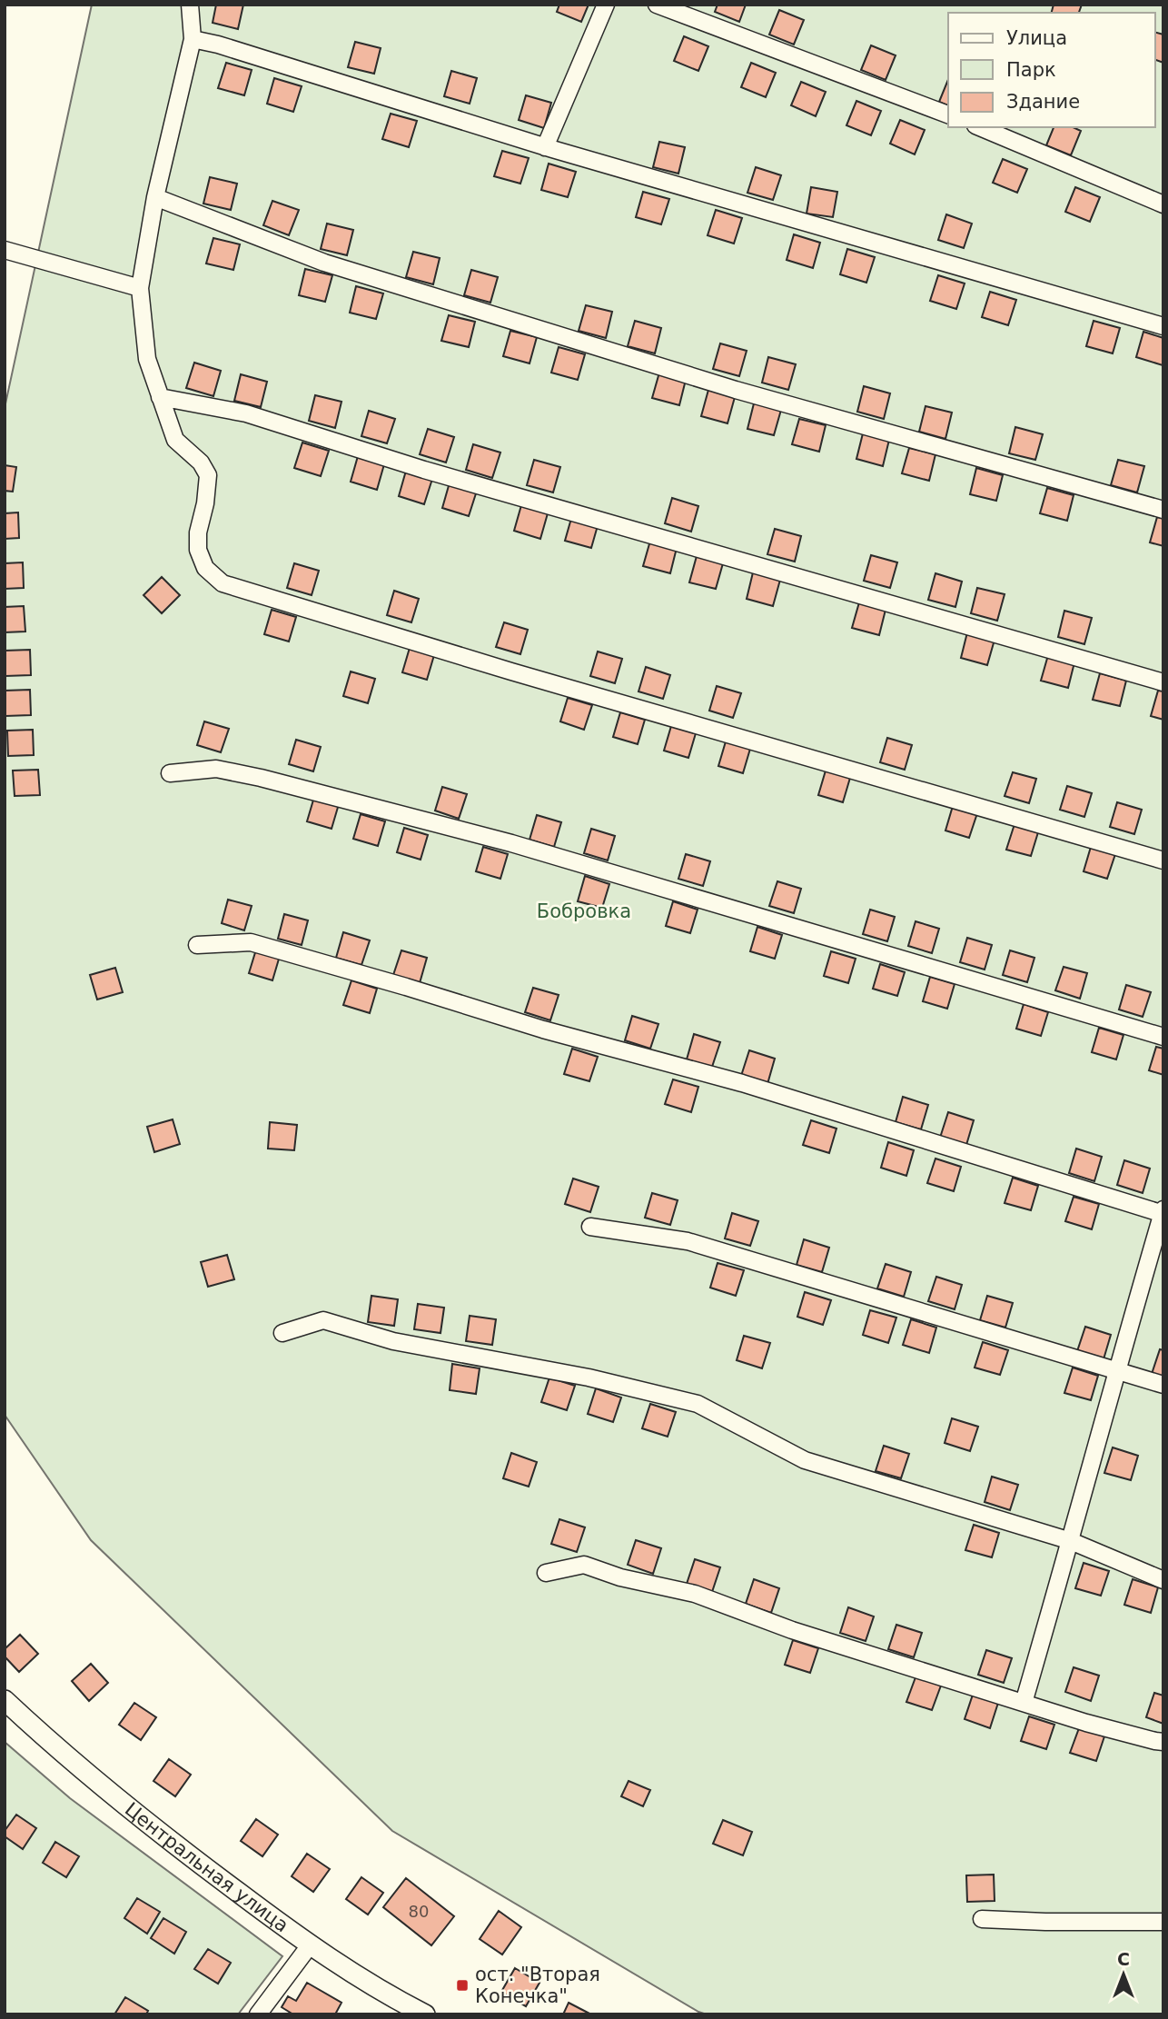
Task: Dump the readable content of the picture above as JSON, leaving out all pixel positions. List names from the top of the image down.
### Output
{
  "streets": {
    "street": ["Центральная улица"]
  },
  "parks": ["Бобровка"],
  "places": {
    "transit": ["ост. \"Вторая Конечка\""]
  },
  "house_numbers": ["80"],
  "legend": ["Улица", "Парк", "Здание"],
  "north": "top"
}
